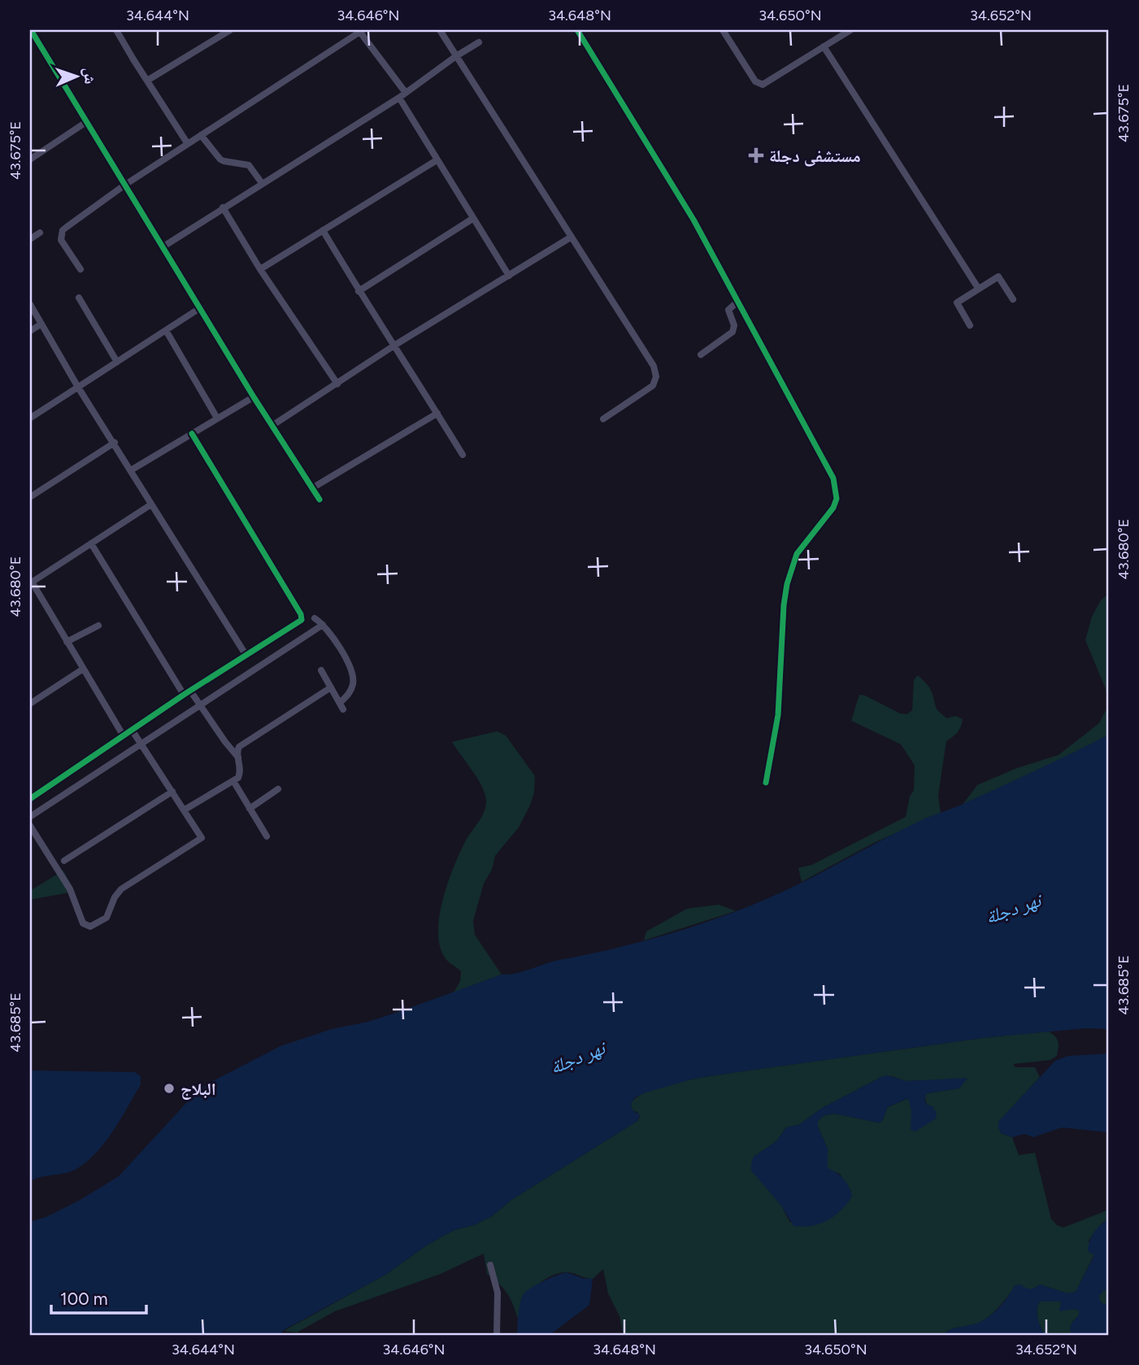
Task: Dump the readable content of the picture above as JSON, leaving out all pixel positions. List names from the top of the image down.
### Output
{
  "water": ["نهر دجلة"],
  "places": {
    "health": ["مستشفى دجلة"],
    "other": ["البلاج"]
  },
  "scale_bar": "100 m",
  "north": "right",
  "coordinates": [
    "34.644°N",
    "34.646°N",
    "34.648°N",
    "34.650°N",
    "34.652°N",
    "43.675°E",
    "43.680°E",
    "43.685°E"
  ]
}
